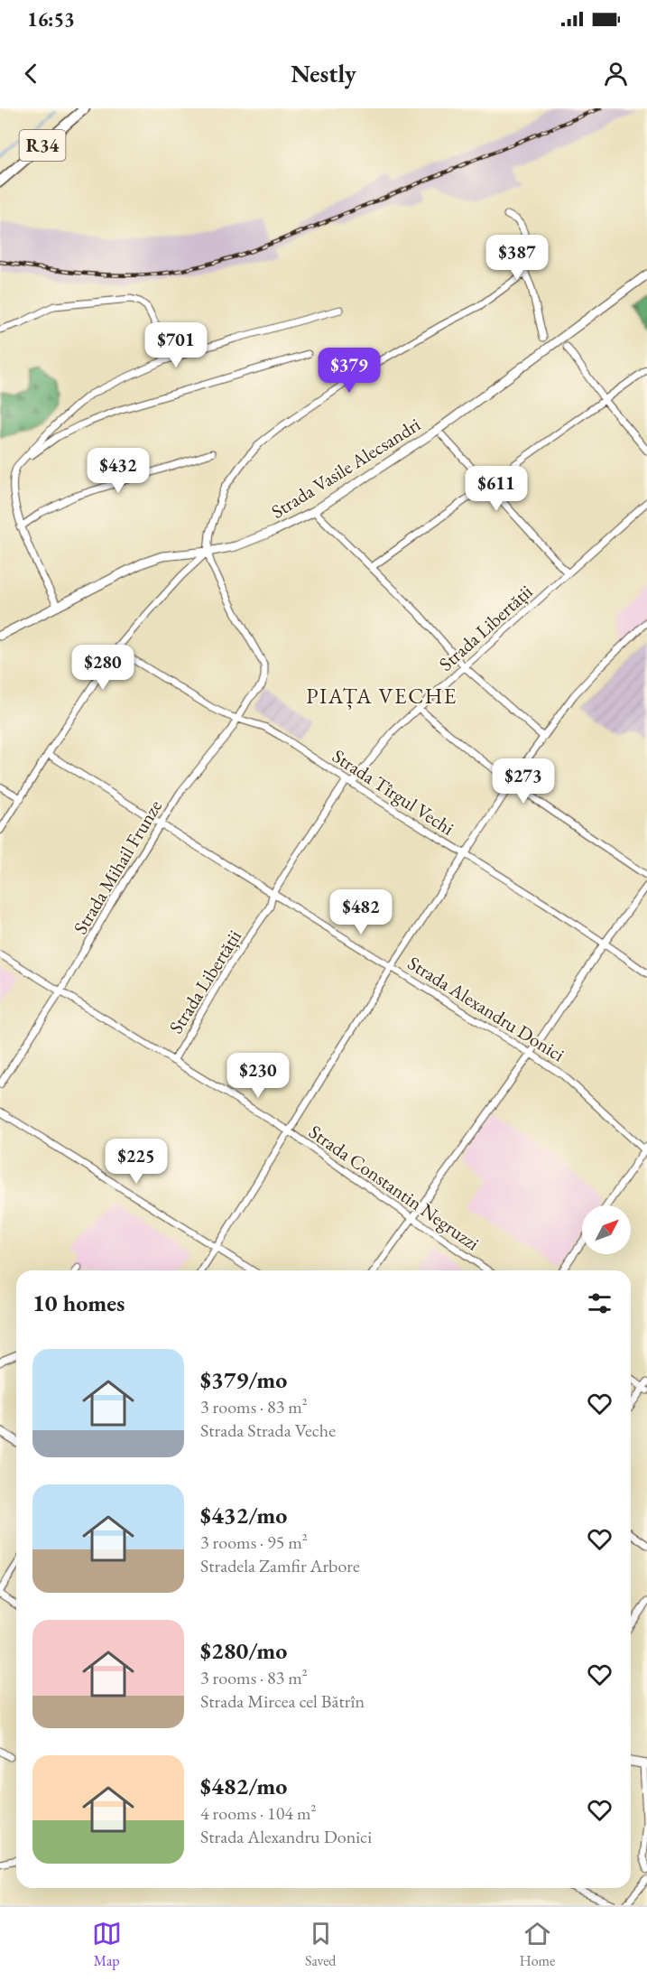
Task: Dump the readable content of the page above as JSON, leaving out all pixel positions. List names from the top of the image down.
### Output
{
  "streets": {
    "main road": ["R34", "Strada Vasile Alecsandri"],
    "street": [
      "Strada Libertății",
      "Strada Tîrgul Vechi",
      "Strada Mihail Frunze",
      "Strada Alexandru Donici",
      "Strada Constantin Negruzzi"
    ]
  },
  "crossings": [
    ["Strada Vasile Alecsandri", "Strada Mihail Frunze"],
    ["Strada Libertății", "Strada Tîrgul Vechi"],
    ["Strada Libertății", "Strada Alexandru Donici"],
    ["Strada Libertății", "Strada Constantin Negruzzi"],
    ["Strada Tîrgul Vechi", "Strada Mihail Frunze"],
    ["Strada Mihail Frunze", "Strada Alexandru Donici"],
    ["Strada Mihail Frunze", "Strada Constantin Negruzzi"]
  ],
  "districts": ["PIAȚA VECHE"],
  "north": "top right",
  "page": {
    "status": "16:53",
    "header": "Nestly",
    "price": [
      "$387",
      "$701",
      "$379",
      "$432",
      "$611",
      "$280",
      "$273",
      "$482",
      "$230",
      "$225"
    ],
    "heading": "10 homes",
    "list": [
      {
        "name": "$379/mo",
        "note": "3 rooms · 83 m² · Strada Strada Veche"
      },
      {
        "name": "$432/mo",
        "note": "3 rooms · 95 m² · Stradela Zamfir Arbore"
      },
      {
        "name": "$280/mo",
        "note": "3 rooms · 83 m² · Strada Mircea cel Bătrîn"
      },
      {
        "name": "$482/mo",
        "note": "4 rooms · 104 m² · Strada Alexandru Donici"
      }
    ],
    "tabs": ["Map", "Saved", "Home"]
  }
}
